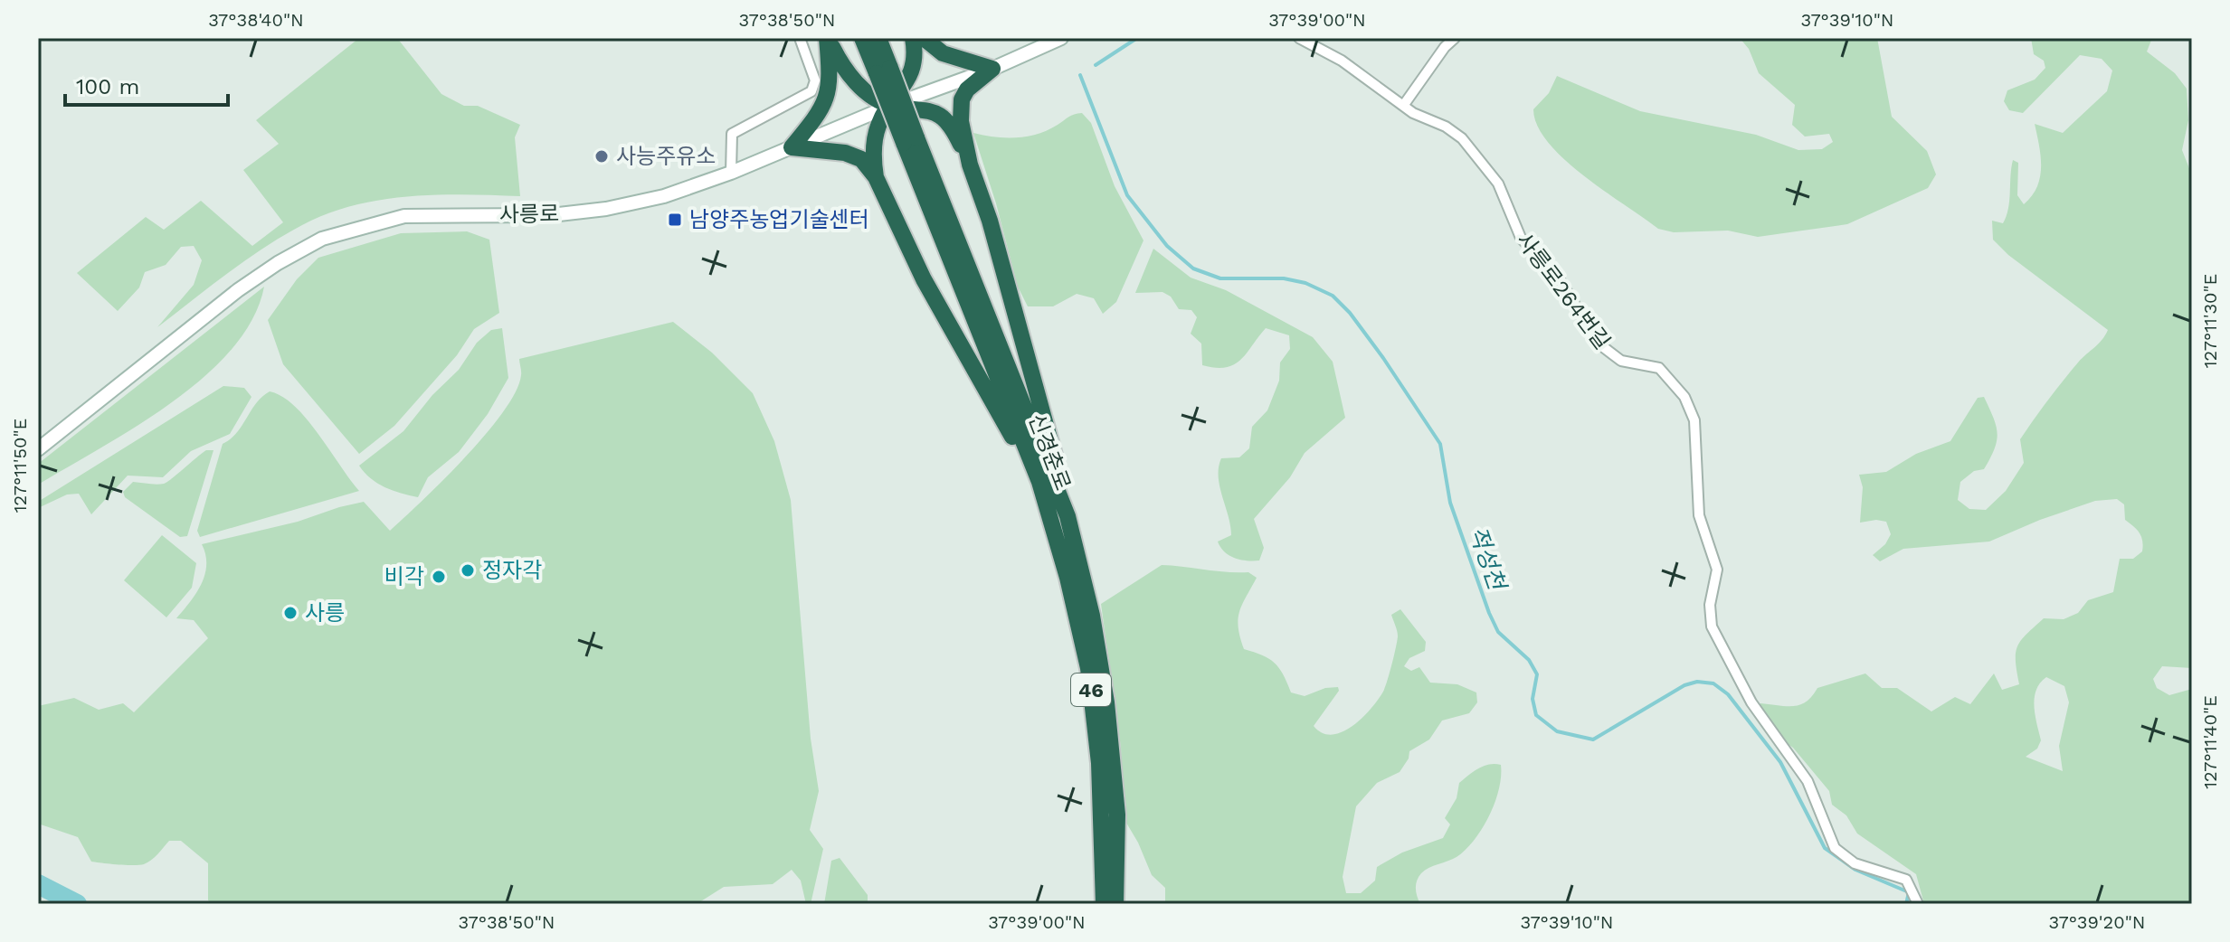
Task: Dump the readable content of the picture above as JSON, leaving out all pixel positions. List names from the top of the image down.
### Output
{
  "streets": {
    "highway": ["신경춘로", "46"],
    "street": ["사릉로", "사릉로264번길"]
  },
  "water": ["적성천"],
  "places": {
    "other": [
      "사능주유소",
      "정자각",
      "비각",
      "사릉"
    ],
    "transit": ["남양주농업기술센터"]
  },
  "scale_bar": "100 m",
  "coordinates": [
    "37°38'40\"N",
    "37°38'50\"N",
    "37°39'00\"N",
    "37°39'10\"N",
    "127°11'30\"E",
    "127°11'50\"E",
    "127°11'40\"E",
    "37°39'20\"N"
  ]
}
